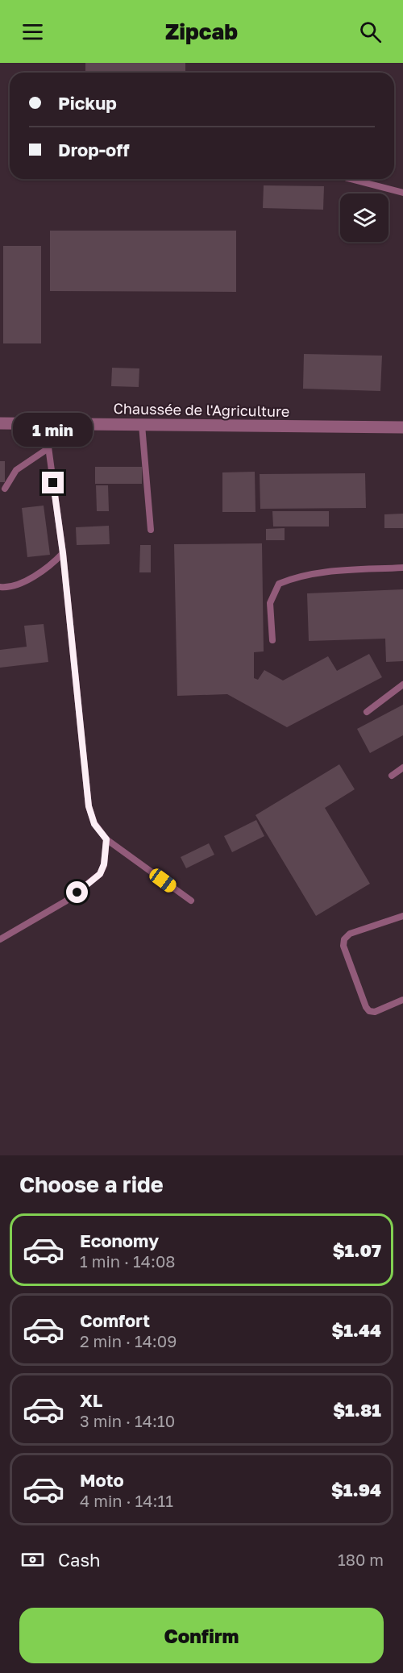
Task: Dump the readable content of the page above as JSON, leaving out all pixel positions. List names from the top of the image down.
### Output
{
  "streets": {
    "street": ["Chaussée de l'Agriculture"]
  },
  "page": {
    "header": "Zipcab",
    "banner": ["Pickup", "Drop-off"],
    "bubble": "1 min",
    "heading": "Choose a ride",
    "list": [
      {
        "name": "Economy",
        "note": "1 min · 14:08",
        "value": "$1.07"
      },
      {
        "name": "Comfort",
        "note": "2 min · 14:09",
        "value": "$1.44"
      },
      {
        "name": "XL",
        "note": "3 min · 14:10",
        "value": "$1.81"
      },
      {
        "name": "Moto",
        "note": "4 min · 14:11",
        "value": "$1.94"
      }
    ],
    "pay": ["Cash", "180 m"],
    "buttons": "Confirm"
  }
}
